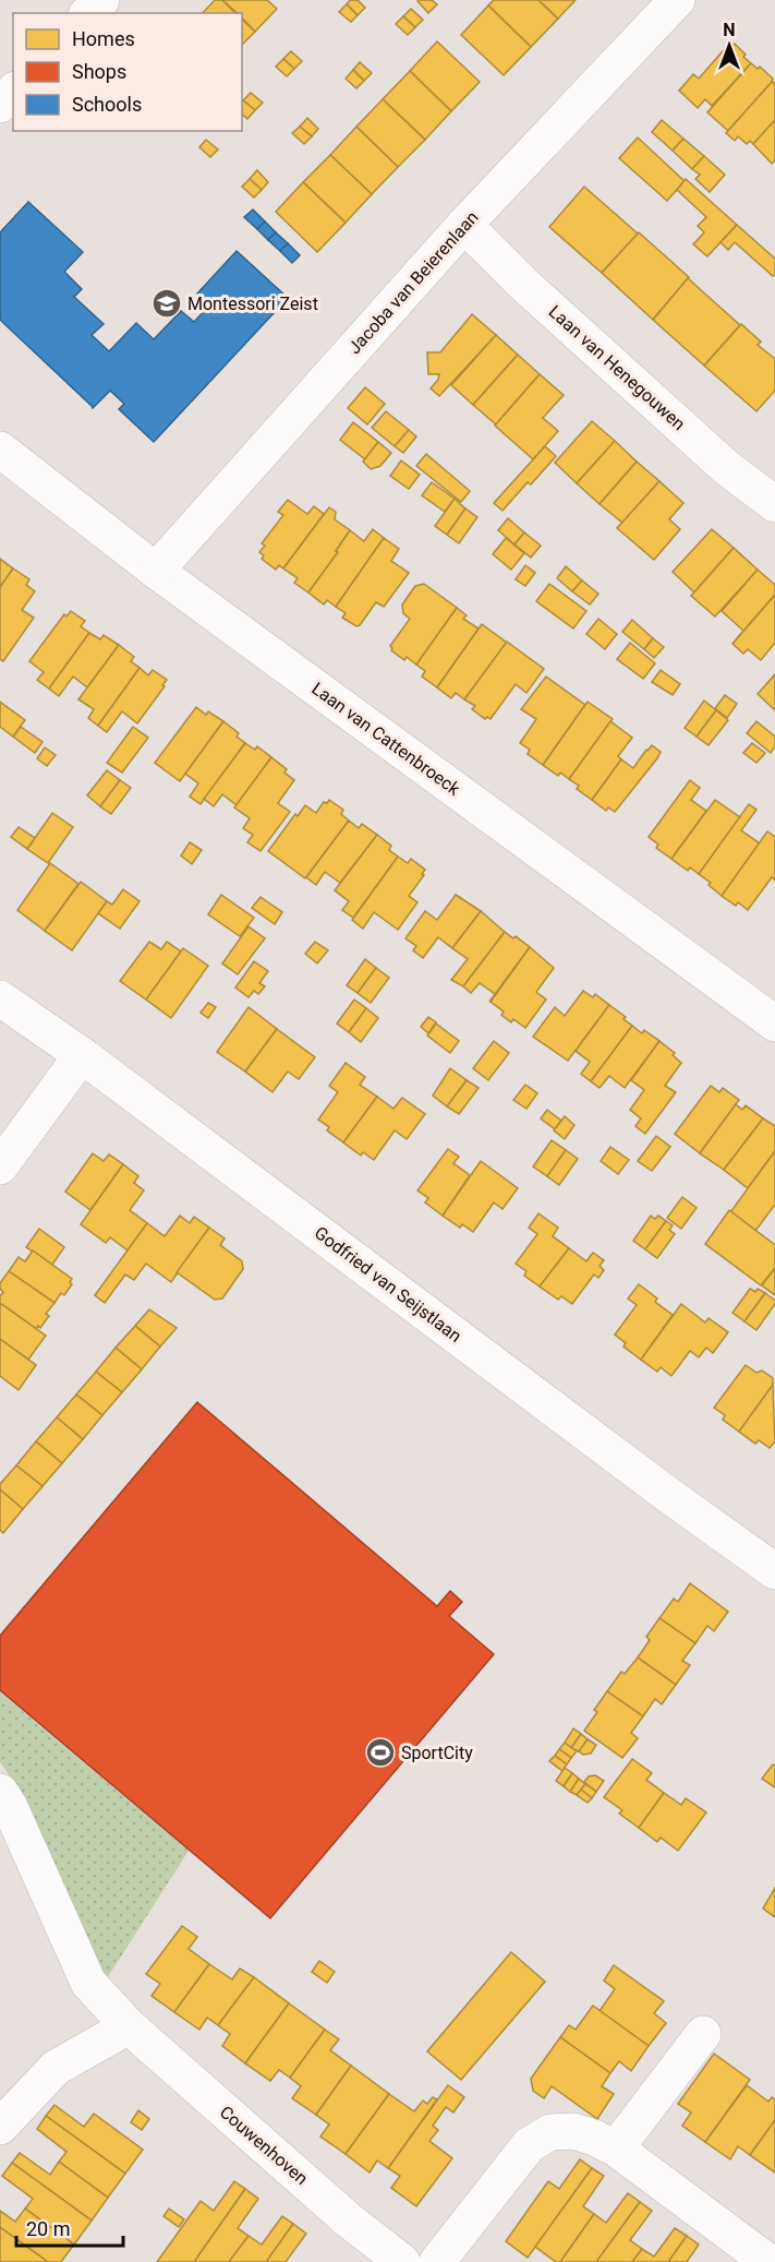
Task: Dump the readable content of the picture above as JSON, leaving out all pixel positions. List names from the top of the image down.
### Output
{
  "streets": {
    "street": [
      "Jacoba van Beierenlaan",
      "Laan van Henegouwen",
      "Laan van Cattenbroeck",
      "Godfried van Seijstlaan",
      "Couwenhoven"
    ]
  },
  "crossings": [
    ["Jacoba van Beierenlaan", "Laan van Henegouwen"],
    ["Jacoba van Beierenlaan", "Laan van Cattenbroeck"]
  ],
  "places": {
    "school or university": ["Montessori Zeist"],
    "sports": ["SportCity"]
  },
  "legend": ["Homes", "Shops", "Schools"],
  "scale_bar": "20 m",
  "north": "top"
}
